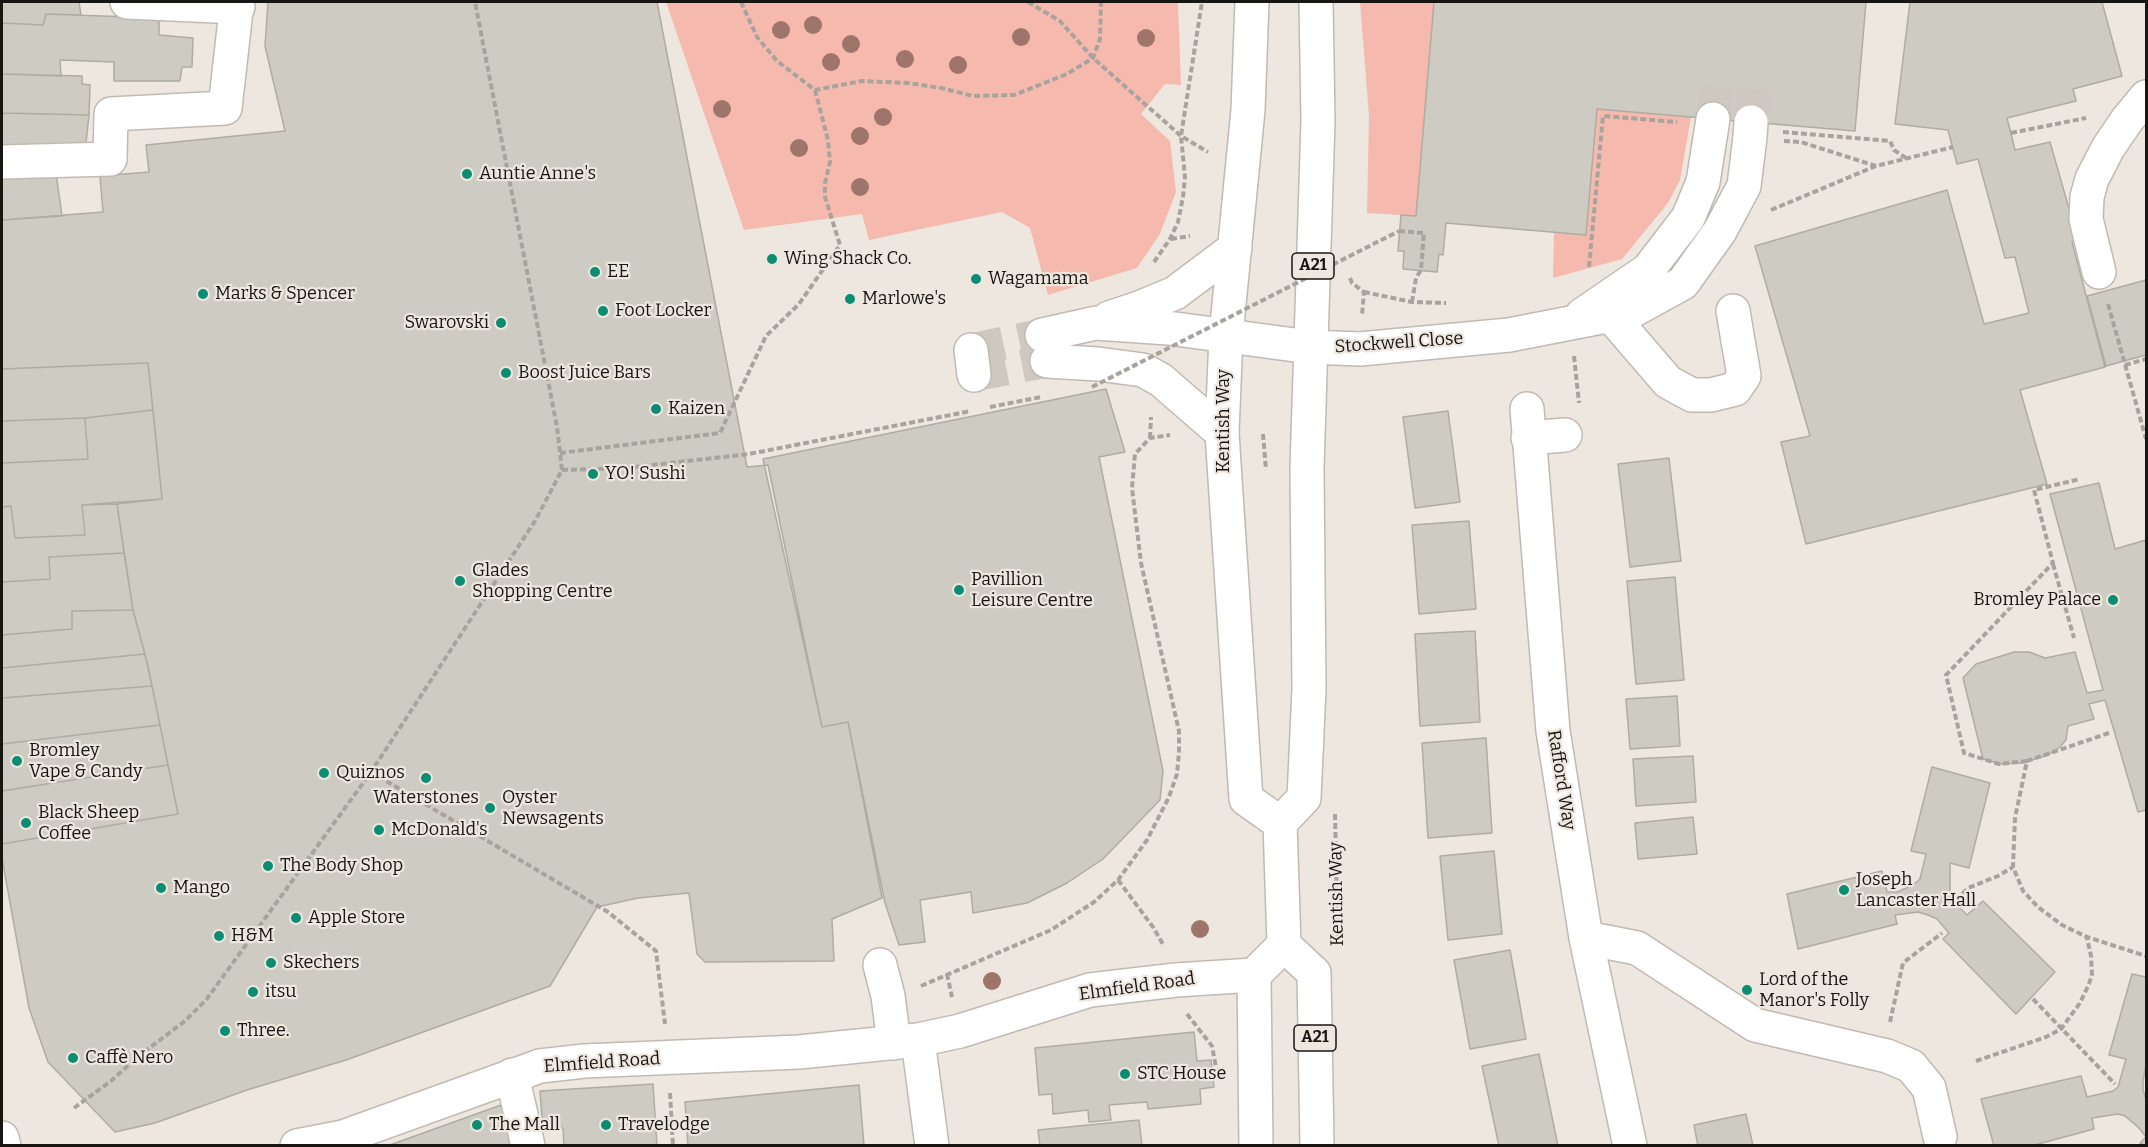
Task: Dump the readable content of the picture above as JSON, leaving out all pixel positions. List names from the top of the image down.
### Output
{
  "streets": {
    "street": [
      "A21",
      "Stockwell Close",
      "Kentish Way",
      "Rafford Way",
      "Elmfield Road"
    ]
  },
  "crossings": [
    ["A21", "Stockwell Close"],
    ["A21", "Kentish Way"],
    ["Stockwell Close", "Kentish Way"]
  ],
  "places": [
    "Auntie Anne's",
    "Wing Shack Co.",
    "EE",
    "Wagamama",
    "Marks & Spencer",
    "Marlowe's",
    "Foot Locker",
    "Swarovski",
    "Boost Juice Bars",
    "Kaizen",
    "YO! Sushi",
    "Glades Shopping Centre",
    "Pavillion Leisure Centre",
    "Bromley Palace",
    "Bromley Vape & Candy",
    "Quiznos",
    "Waterstones",
    "Oyster Newsagents",
    "Black Sheep Coffee",
    "McDonald's",
    "The Body Shop",
    "Mango",
    "Joseph Lancaster Hall",
    "Apple Store",
    "H&M",
    "Skechers",
    "Lord of the Manor's Folly",
    "itsu",
    "Three.",
    "Caffè Nero",
    "STC House",
    "The Mall",
    "Travelodge"
  ]
}
